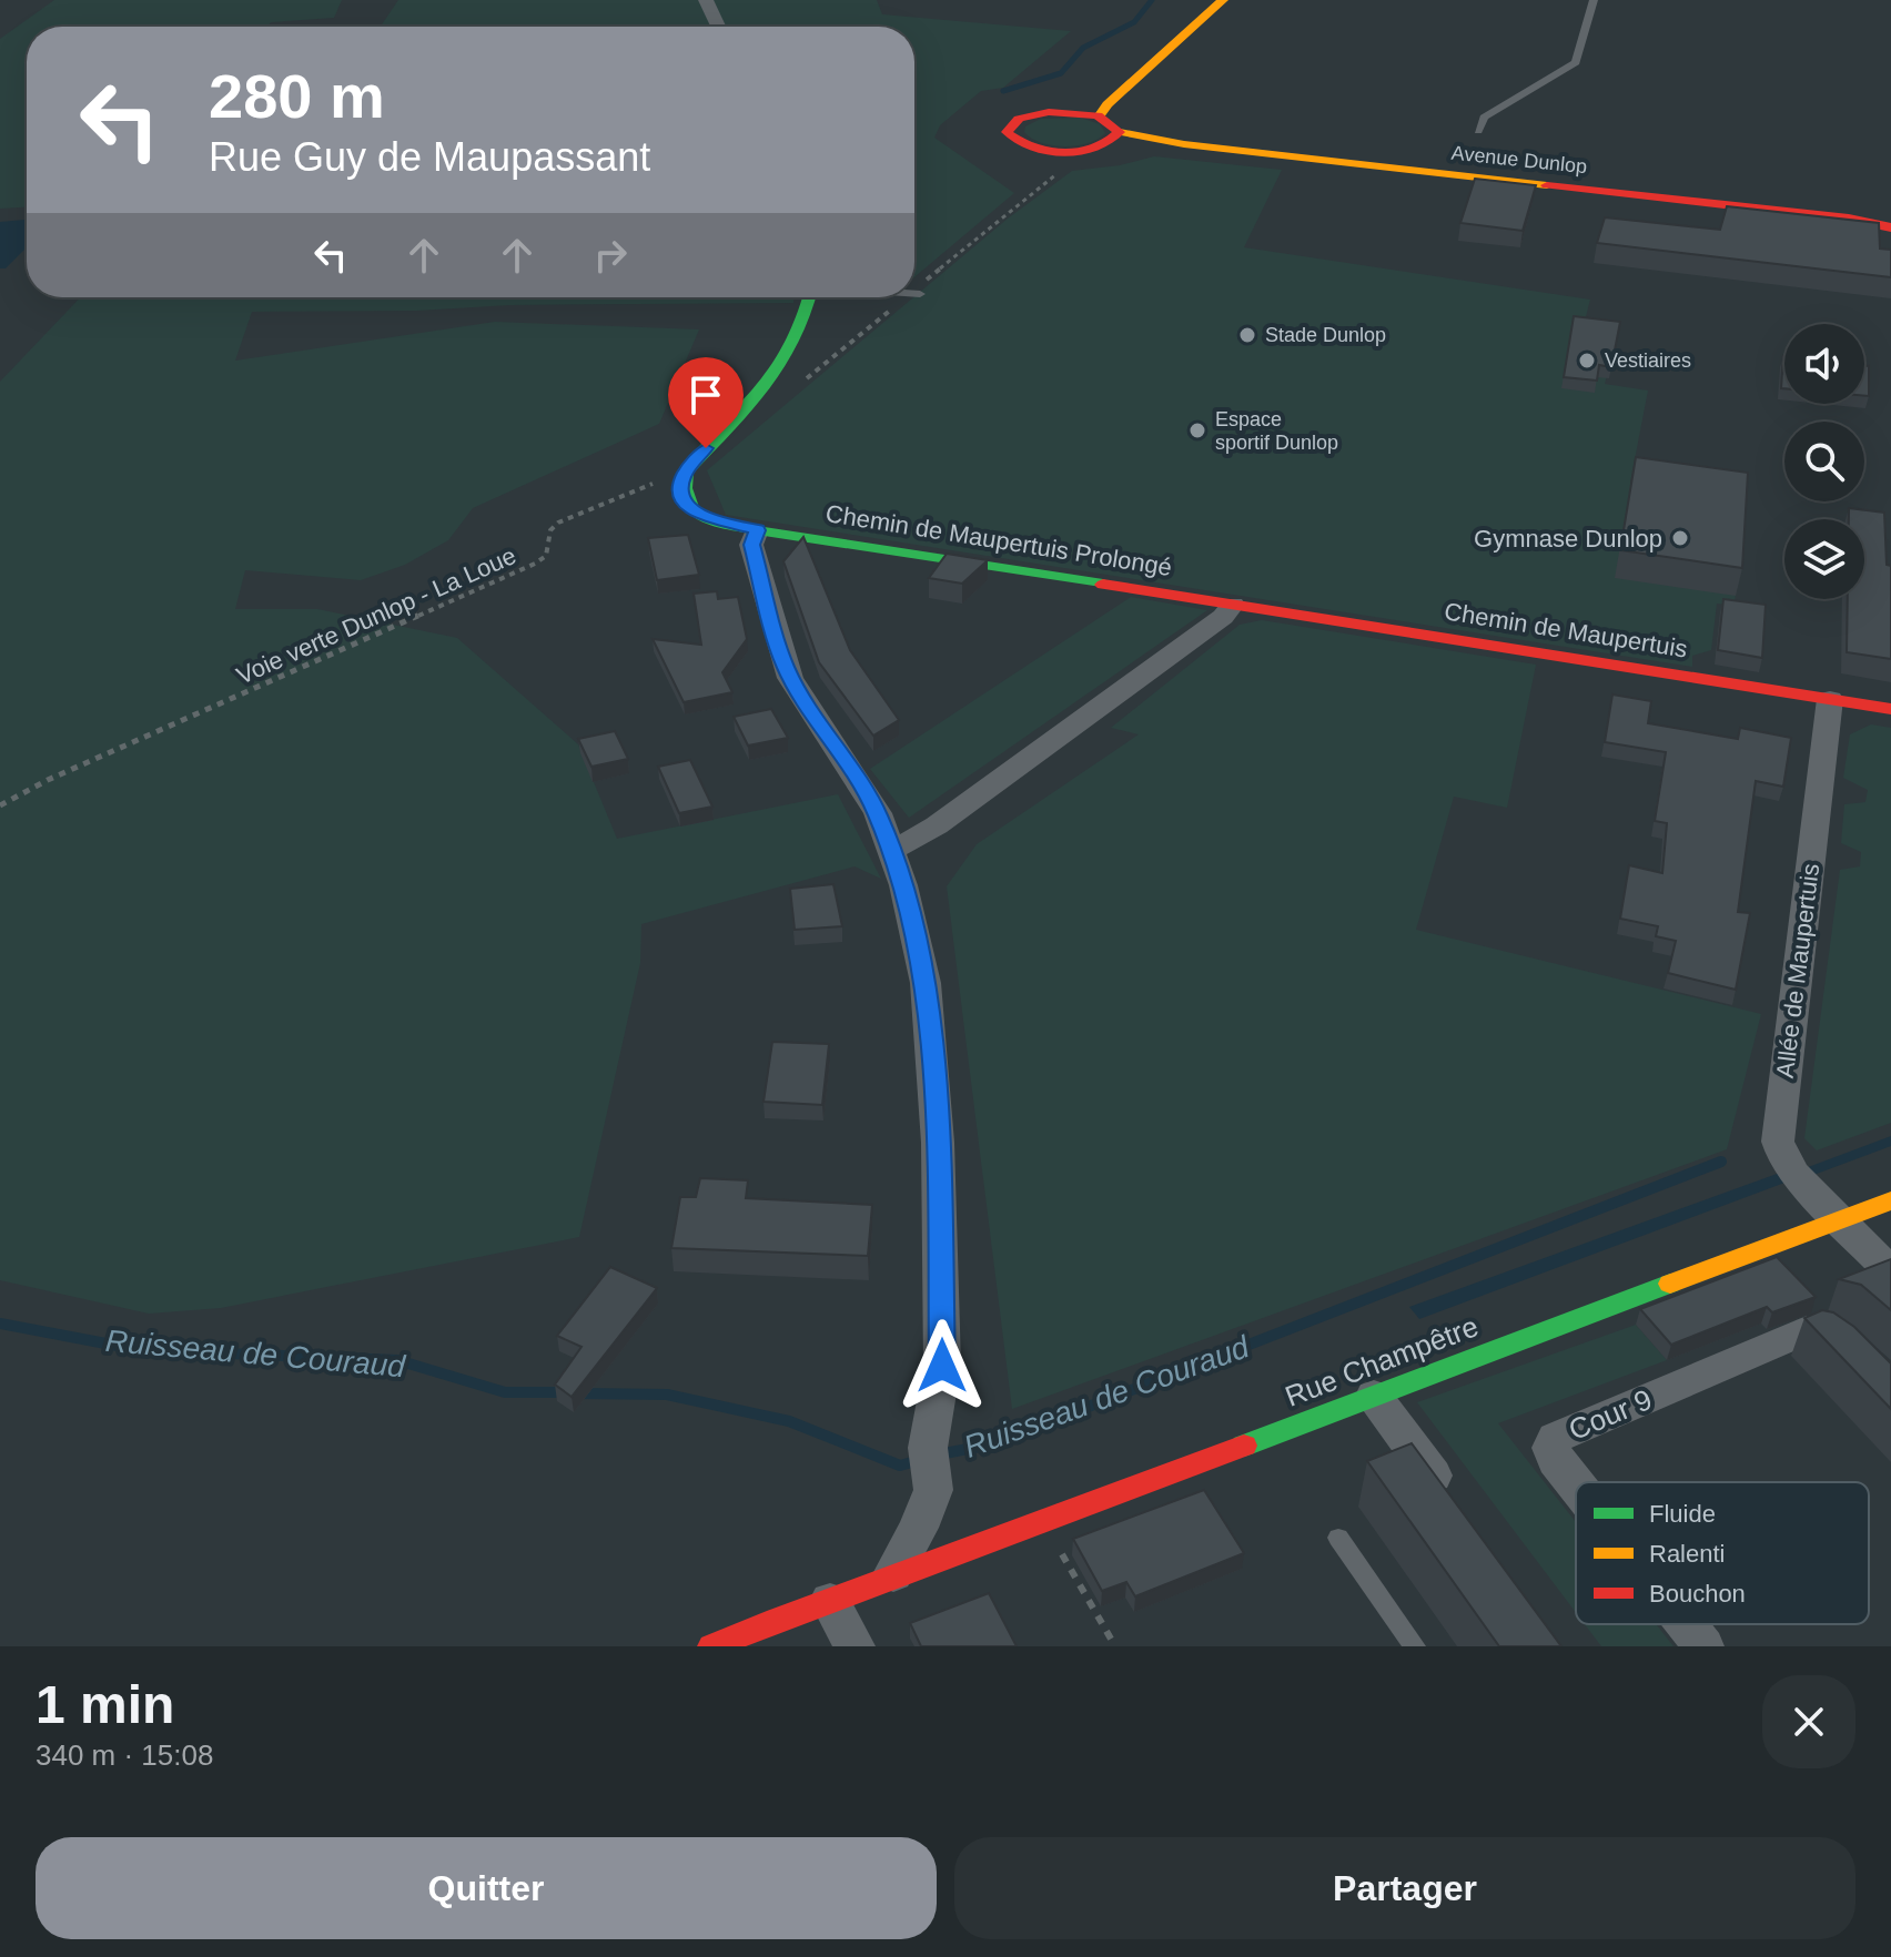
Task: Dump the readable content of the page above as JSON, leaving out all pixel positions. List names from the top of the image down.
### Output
{
  "streets": {
    "street": [
      "Avenue Dunlop",
      "Chemin de Maupertuis Prolongé",
      "Chemin de Maupertuis",
      "Allée de Maupertuis",
      "Rue Champêtre",
      "Cour 9"
    ],
    "path": ["Voie verte Dunlop - La Loue"]
  },
  "crossings": [
    ["Chemin de Maupertuis Prolongé", "Voie verte Dunlop - La Loue"],
    ["Chemin de Maupertuis Prolongé", "Chemin de Maupertuis"],
    ["Chemin de Maupertuis", "Allée de Maupertuis"],
    ["Allée de Maupertuis", "Rue Champêtre"]
  ],
  "water": ["Ruisseau de Couraud"],
  "places": [
    "Stade Dunlop",
    "Vestiaires",
    "Espace sportif Dunlop",
    "Gymnase Dunlop"
  ],
  "legend": ["Fluide", "Ralenti", "Bouchon"],
  "page": {
    "turn": ["280 m", "Rue Guy de Maupassant"],
    "heading": ["1 min", "340 m · 15:08"],
    "buttons": ["Quitter", "Partager"]
  }
}
